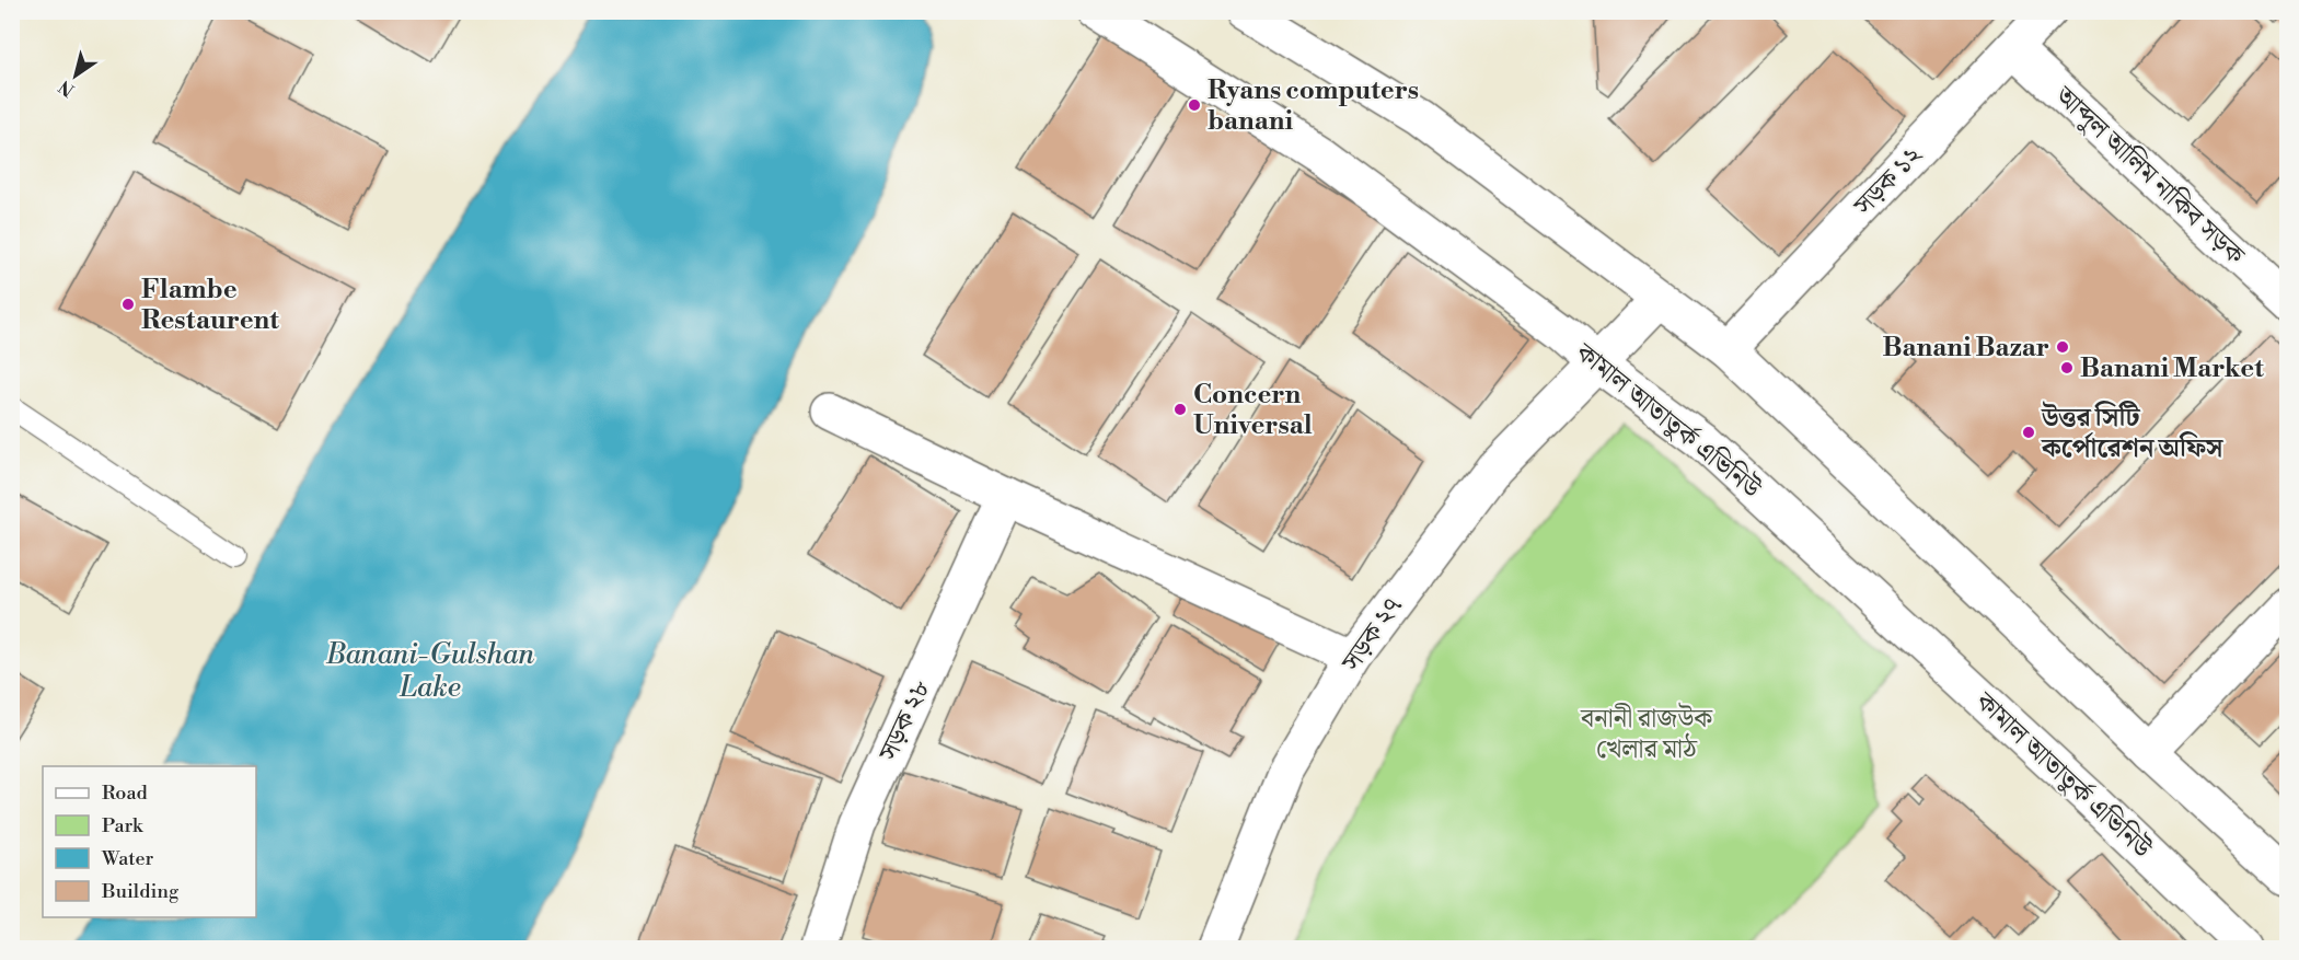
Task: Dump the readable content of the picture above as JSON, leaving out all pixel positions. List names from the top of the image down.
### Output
{
  "streets": {
    "main road": [
      "আব্দুল আলিম নাকিব সড়ক",
      "সড়ক ১২",
      "কামাল আতাতুর্ক এভিনিউ",
      "সড়ক ২৭",
      "সড়ক ২৮"
    ]
  },
  "crossings": [
    ["আব্দুল আলিম নাকিব সড়ক", "সড়ক ১২"],
    ["কামাল আতাতুর্ক এভিনিউ", "সড়ক ২৭"]
  ],
  "water": ["Banani-Gulshan Lake"],
  "parks": ["বনানী রাজউক খেলার মাঠ"],
  "places": [
    "Ryans computers banani",
    "Flambe Restaurent",
    "Banani Bazar",
    "Banani Market",
    "Concern Universal",
    "উত্তর সিটি কর্পোরেশন অফিস"
  ],
  "legend": [
    "Road",
    "Park",
    "Water",
    "Building"
  ],
  "north": "bottom left"
}
